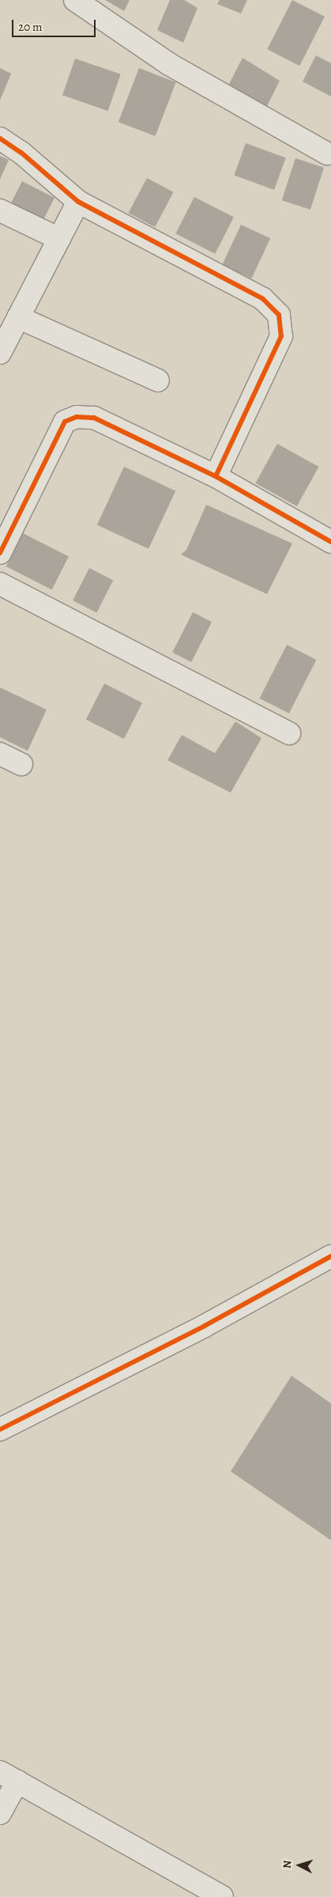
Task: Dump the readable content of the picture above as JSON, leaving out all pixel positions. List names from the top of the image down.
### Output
{
  "scale_bar": "20 m",
  "north": "left"
}
